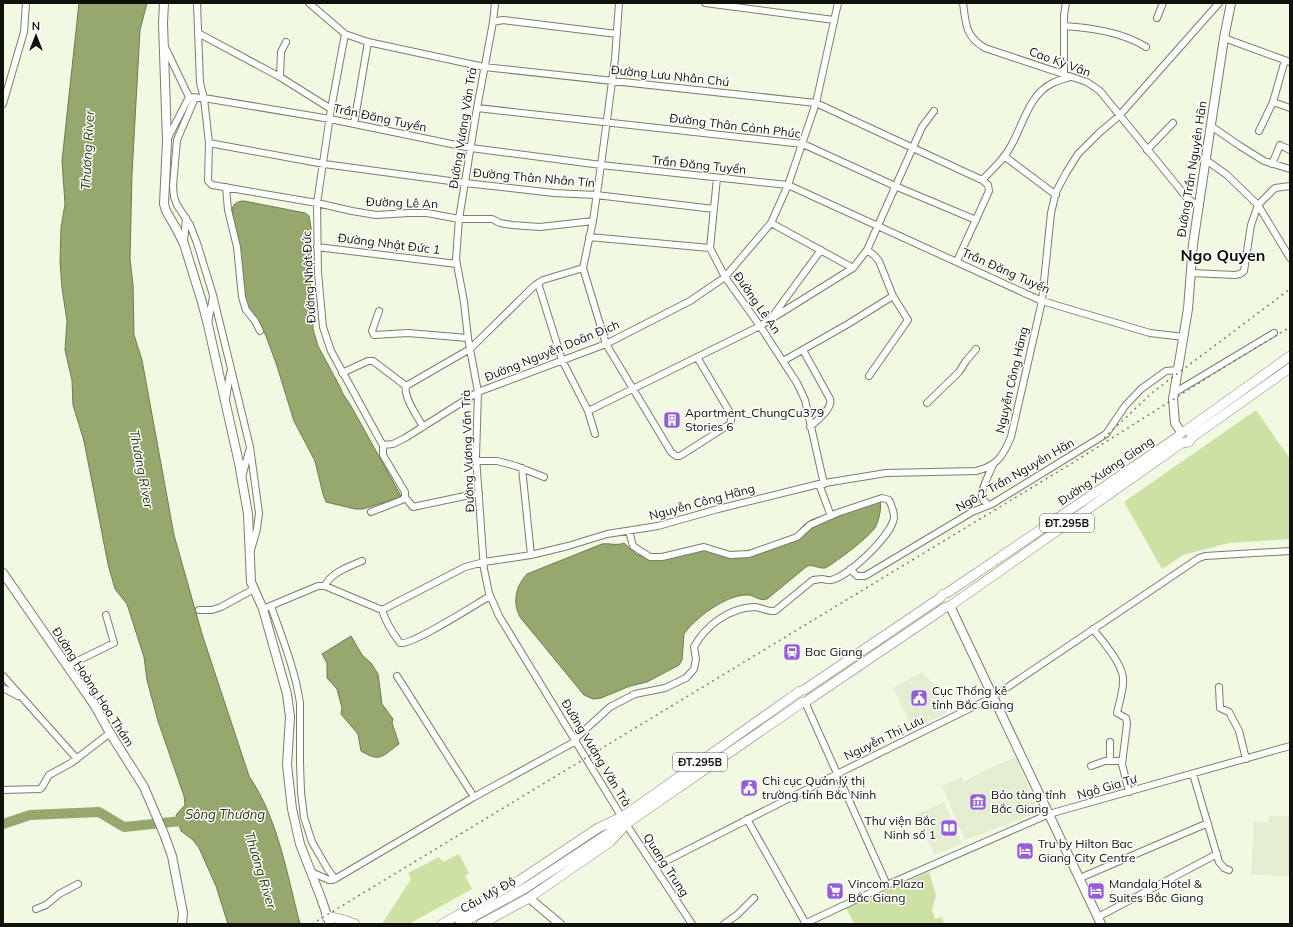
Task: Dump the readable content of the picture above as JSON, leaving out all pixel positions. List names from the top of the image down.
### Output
{
  "streets": {
    "main road": ["Đường Xương Giang", "ĐT.295B", "Cầu Mỹ Độ"],
    "street": [
      "Cao Kỳ Vân",
      "Đường Lưu Nhân Chú",
      "Trần Đăng Tuyển",
      "Đường Thân Cảnh Phúc",
      "Đường Vương Văn Trà",
      "Đường Trần Nguyên Hãn",
      "Đường Thân Nhân Tín",
      "Đường Lê An",
      "Đường Nhật Đức 1",
      "Đường Nhật Đức",
      "Đường Nguyễn Doãn Địch",
      "Nguyễn Công Hãng",
      "Ngõ 2 Trần Nguyên Hãn",
      "Đường Hoàng Hoa Thám",
      "Nguyễn Thị Lưu",
      "Ngô Gia Tự",
      "Quang Trung"
    ]
  },
  "crossings": [
    ["Cao Kỳ Vân", "Đường Trần Nguyên Hãn"],
    ["Cao Kỳ Vân", "Nguyễn Công Hãng"],
    ["Đường Lưu Nhân Chú", "Đường Vương Văn Trà"],
    ["Đường Lưu Nhân Chú", "Đường Nhật Đức"],
    ["Đường Lưu Nhân Chú", "Đường Nguyễn Doãn Địch"],
    ["Trần Đăng Tuyển", "Đường Vương Văn Trà"],
    ["Trần Đăng Tuyển", "Đường Trần Nguyên Hãn"],
    ["Trần Đăng Tuyển", "Đường Nhật Đức"],
    ["Trần Đăng Tuyển", "Đường Nguyễn Doãn Địch"],
    ["Trần Đăng Tuyển", "Nguyễn Công Hãng"],
    ["Đường Thân Cảnh Phúc", "Đường Vương Văn Trà"],
    ["Đường Thân Cảnh Phúc", "Đường Nguyễn Doãn Địch"],
    ["Đường Vương Văn Trà", "Đường Thân Nhân Tín"],
    ["Đường Vương Văn Trà", "Đường Lê An"],
    ["Đường Vương Văn Trà", "Đường Nhật Đức 1"],
    ["Đường Vương Văn Trà", "Đường Nguyễn Doãn Địch"],
    ["Đường Vương Văn Trà", "Nguyễn Công Hãng"],
    ["Đường Vương Văn Trà", "Đường Xương Giang"],
    ["Đường Vương Văn Trà", "Quang Trung"],
    ["Đường Trần Nguyên Hãn", "Đường Xương Giang"],
    ["Đường Trần Nguyên Hãn", "Ngõ 2 Trần Nguyên Hãn"],
    ["Đường Thân Nhân Tín", "Đường Lê An"],
    ["Đường Thân Nhân Tín", "Đường Nhật Đức"],
    ["Đường Lê An", "Đường Nhật Đức"],
    ["Đường Lê An", "Đường Nguyễn Doãn Địch"],
    ["Đường Lê An", "Nguyễn Công Hãng"],
    ["Đường Nhật Đức 1", "Đường Nhật Đức"],
    ["Đường Xương Giang", "Quang Trung"],
    ["Đường Xương Giang", "Cầu Mỹ Độ"],
    ["Nguyễn Thị Lưu", "Quang Trung"]
  ],
  "districts": ["Ngo Quyen"],
  "water": ["Thương River", "Sông Thương"],
  "places": {
    "building": ["Apartment_ChungCu379 Stories 6"],
    "station": ["Bac Giang"],
    "public building": ["Cục Thống kê tỉnh Bắc Giang", "Chi cục Quản lý thị trường tỉnh Bắc Ninh"],
    "museum": ["Bảo tàng tỉnh Bắc Giang"],
    "library": ["Thư viện Bắc Ninh số 1"],
    "hotel": ["Tru by Hilton Bac Giang City Centre", "Mandala Hotel & Suites Bắc Giang"],
    "supermarket": ["Vincom Plaza Bắc Giang"]
  },
  "north": "top"
}
